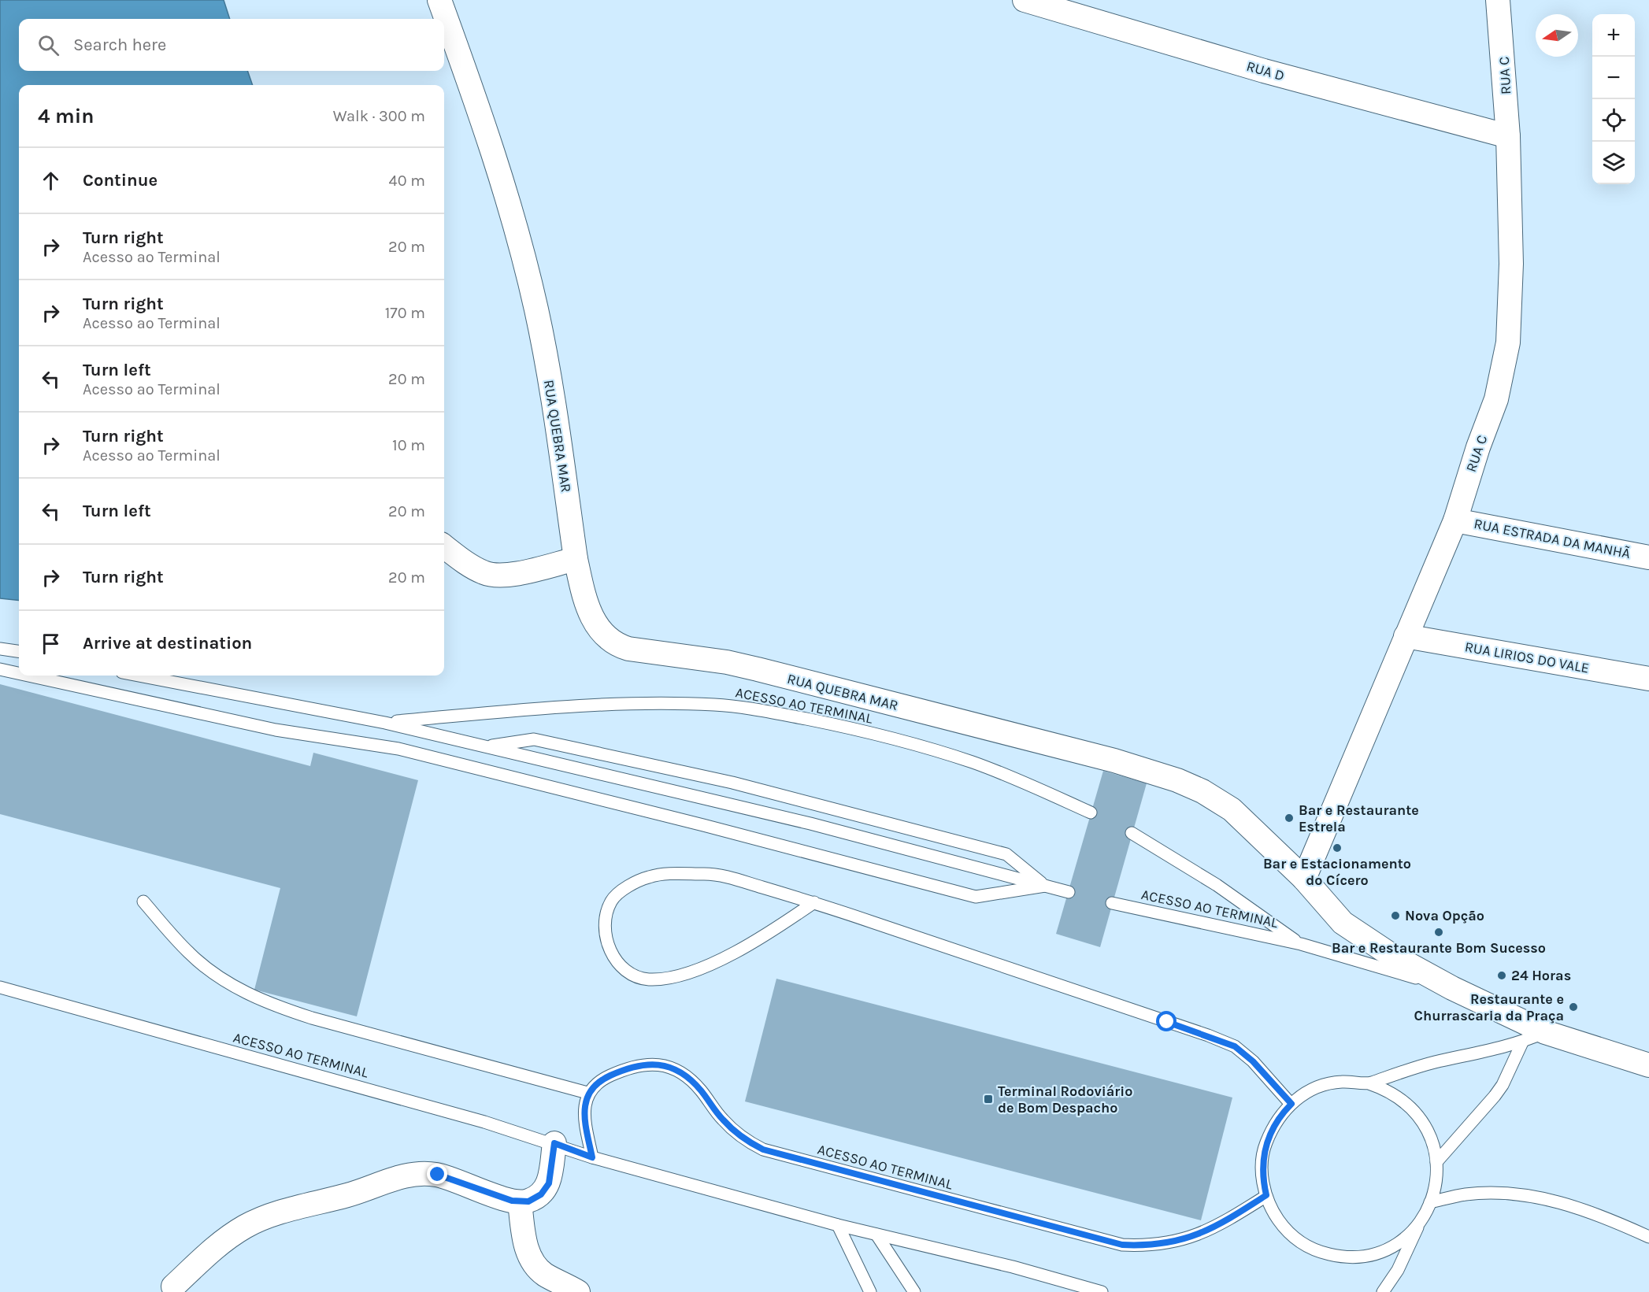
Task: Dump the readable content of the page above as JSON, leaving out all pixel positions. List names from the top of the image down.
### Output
{
  "streets": {
    "street": [
      "RUA D",
      "RUA C",
      "RUA QUEBRA MAR",
      "RUA ESTRADA DA MANHÃ",
      "RUA LIRIOS DO VALE"
    ],
    "lane": ["ACESSO AO TERMINAL"]
  },
  "crossings": [
    ["RUA D", "RUA C"],
    ["RUA C", "RUA QUEBRA MAR"],
    ["RUA C", "RUA ESTRADA DA MANHÃ"],
    ["RUA C", "RUA LIRIOS DO VALE"],
    ["RUA QUEBRA MAR", "ACESSO AO TERMINAL"]
  ],
  "places": {
    "other": [
      "Bar e Restaurante Estrela",
      "Bar e Estacionamento do Cícero",
      "Nova Opção",
      "Bar e Restaurante Bom Sucesso",
      "24 Horas",
      "Restaurante e Churrascaria da Praça"
    ],
    "transit": ["Terminal Rodoviário de Bom Despacho"]
  },
  "north": "left",
  "page": {
    "map_buttons": ["+", "−"],
    "search": "Search here",
    "heading": ["4 min", "Walk · 300 m"],
    "list": [
      ["Continue", "40 m"],
      ["Turn right", "Acesso ao Terminal", "20 m"],
      ["Turn right", "Acesso ao Terminal", "170 m"],
      ["Turn left", "Acesso ao Terminal", "20 m"],
      ["Turn right", "Acesso ao Terminal", "10 m"],
      ["Turn left", "20 m"],
      ["Turn right", "20 m"],
      "Arrive at destination"
    ]
  }
}
